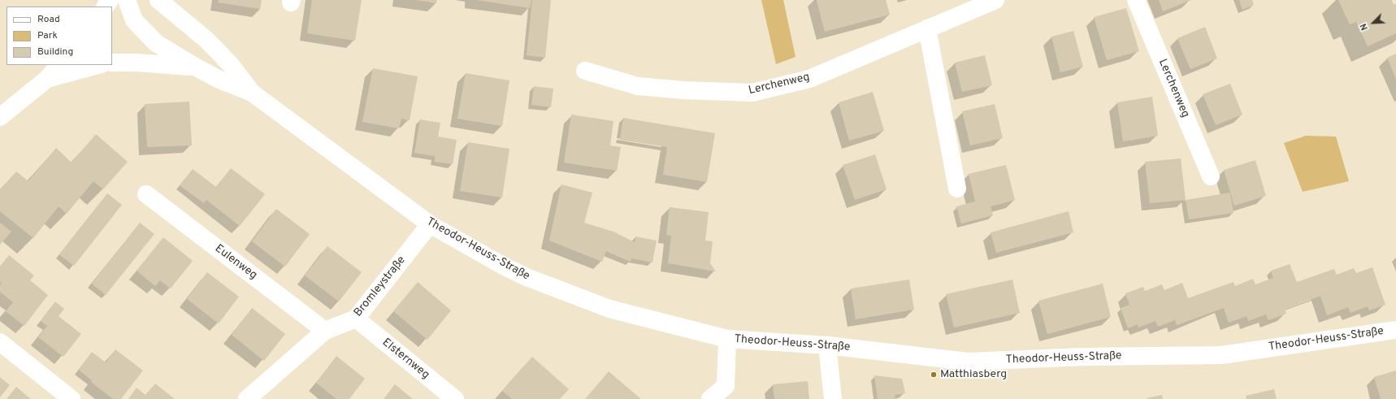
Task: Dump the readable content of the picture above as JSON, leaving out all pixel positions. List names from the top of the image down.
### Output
{
  "streets": {
    "street": [
      "Lerchenweg",
      "Theodor-Heuss-Straße",
      "Eulenweg",
      "Bromleystraße",
      "Elsternweg"
    ]
  },
  "crossings": [
    ["Theodor-Heuss-Straße", "Bromleystraße"],
    ["Eulenweg", "Bromleystraße"],
    ["Bromleystraße", "Elsternweg"]
  ],
  "places": ["Matthiasberg"],
  "legend": ["Road", "Park", "Building"],
  "north": "bottom left"
}
